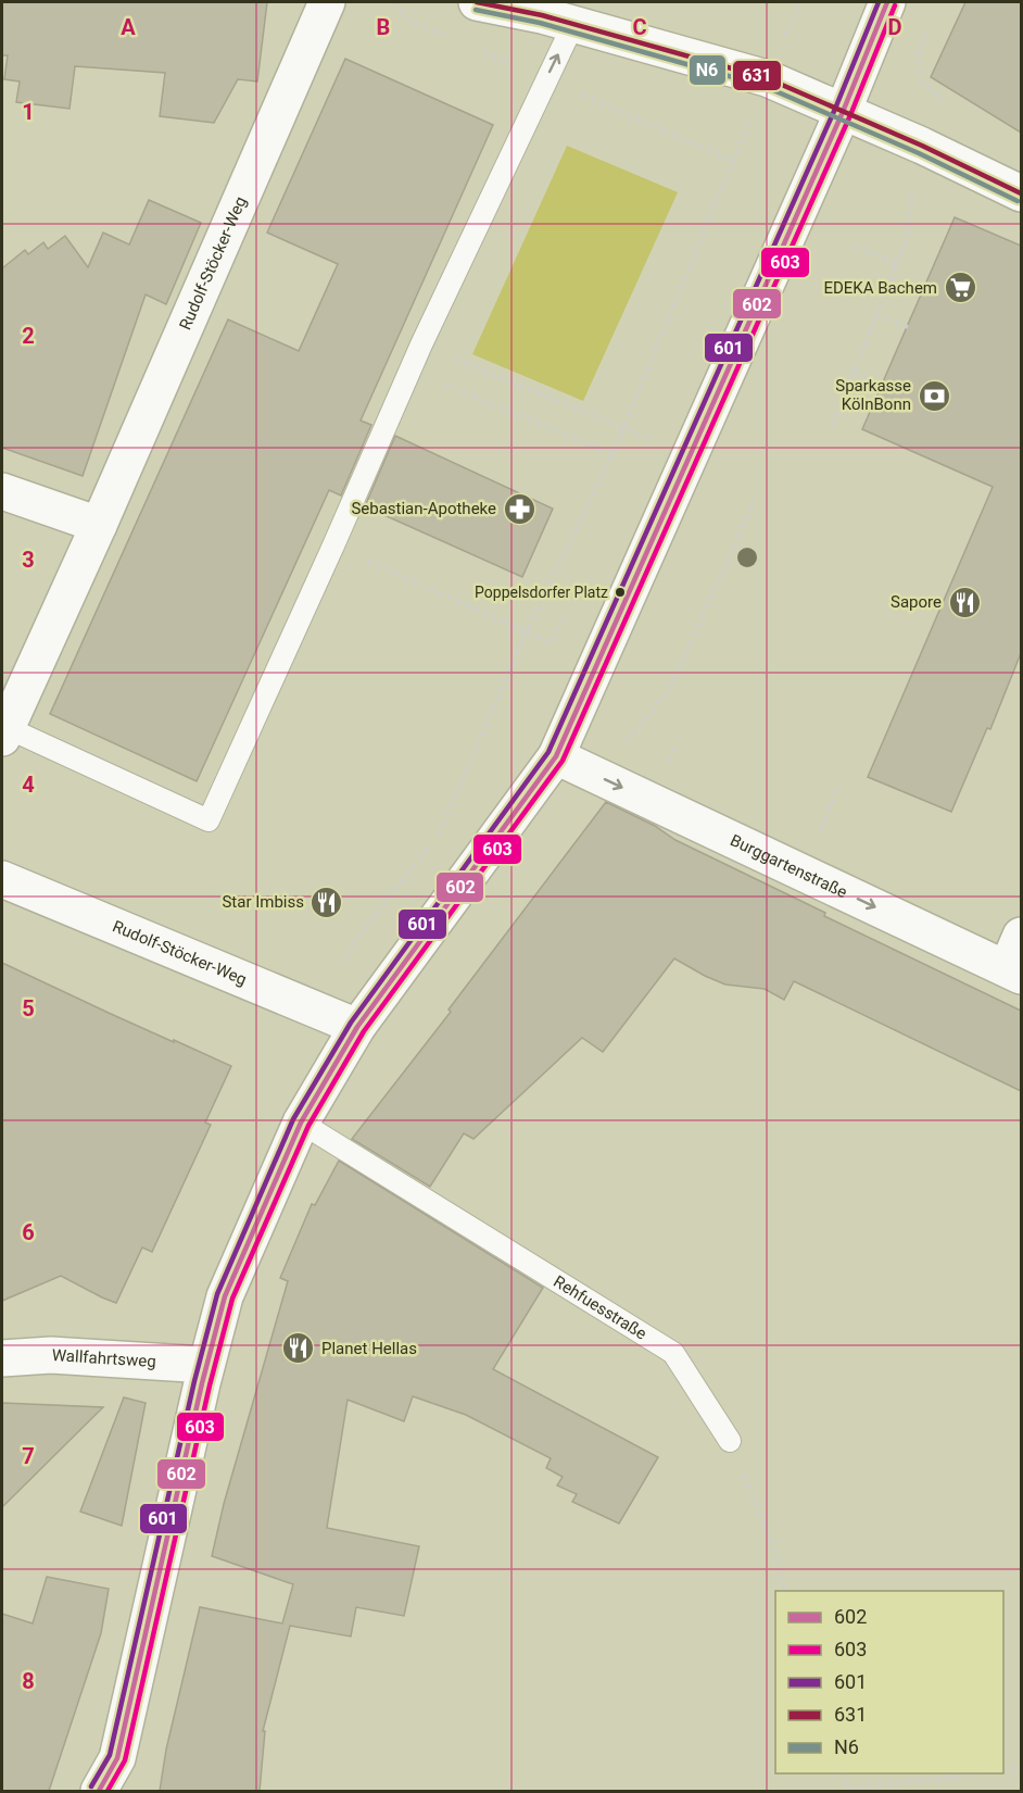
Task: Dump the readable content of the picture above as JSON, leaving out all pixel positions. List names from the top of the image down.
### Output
{
  "streets": {
    "street": ["Rudolf-Stöcker-Weg", "Burggartenstraße", "Wallfahrtsweg"],
    "lane": ["Rehfuesstraße"]
  },
  "one_way": ["Burggartenstraße"],
  "places": {
    "supermarket": ["EDEKA Bachem"],
    "bank": ["Sparkasse KölnBonn"],
    "pharmacy": ["Sebastian-Apotheke"],
    "other": ["Poppelsdorfer Platz"],
    "restaurant": ["Sapore", "Star Imbiss", "Planet Hellas"]
  },
  "lines": [
    "transit line 602",
    "transit line 601",
    "transit line 631",
    "transit line 603",
    "transit line N6"
  ],
  "legend": [
    "602",
    "603",
    "601",
    "631",
    "N6"
  ],
  "grid": {
    "columns": [
      "A",
      "B",
      "C",
      "D"
    ],
    "rows": [
      "1",
      "2",
      "3",
      "4",
      "5",
      "6",
      "7",
      "8"
    ]
  }
}
